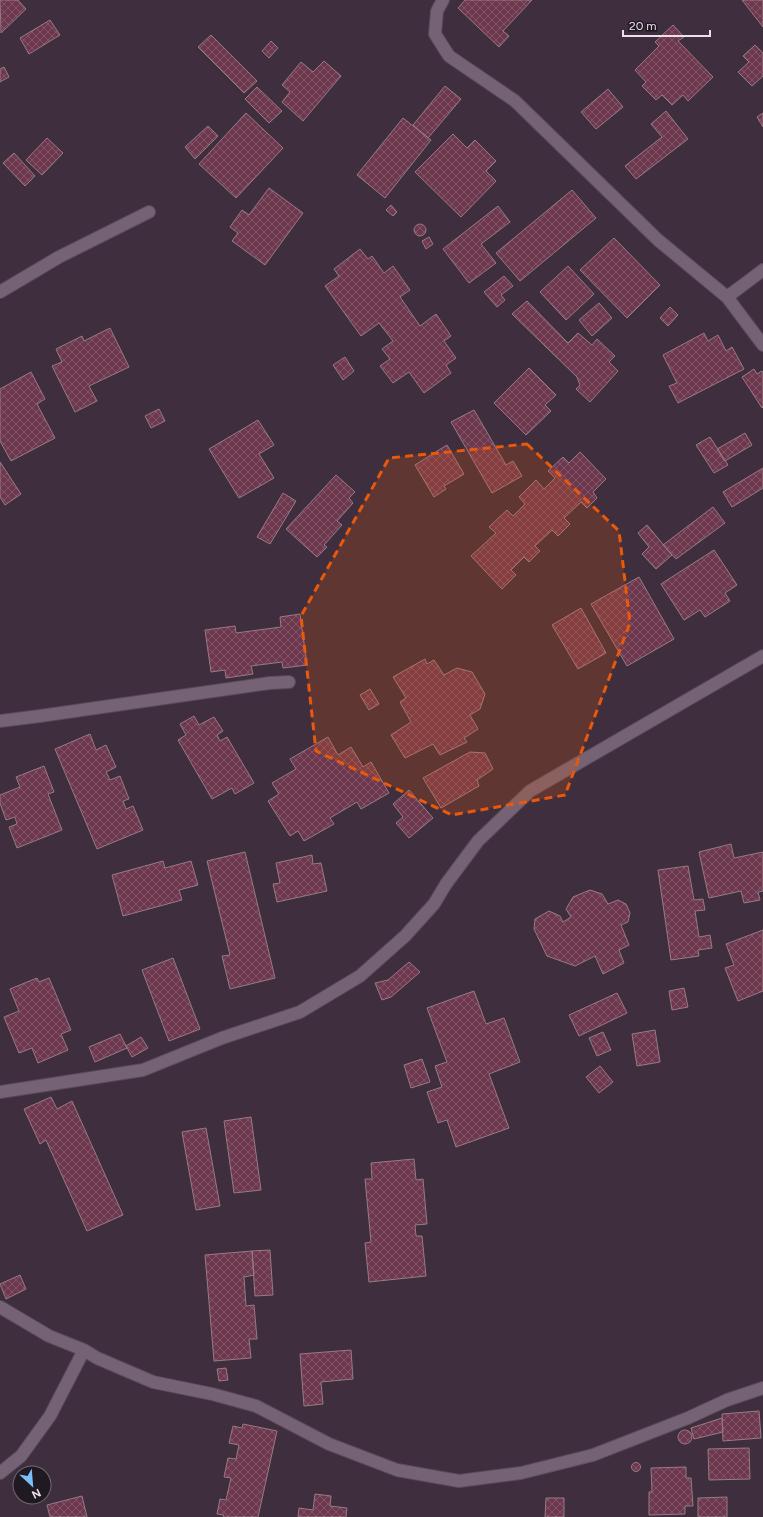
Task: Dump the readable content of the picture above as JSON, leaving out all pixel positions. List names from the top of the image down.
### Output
{
  "scale_bar": "20 m",
  "north": "bottom right"
}
